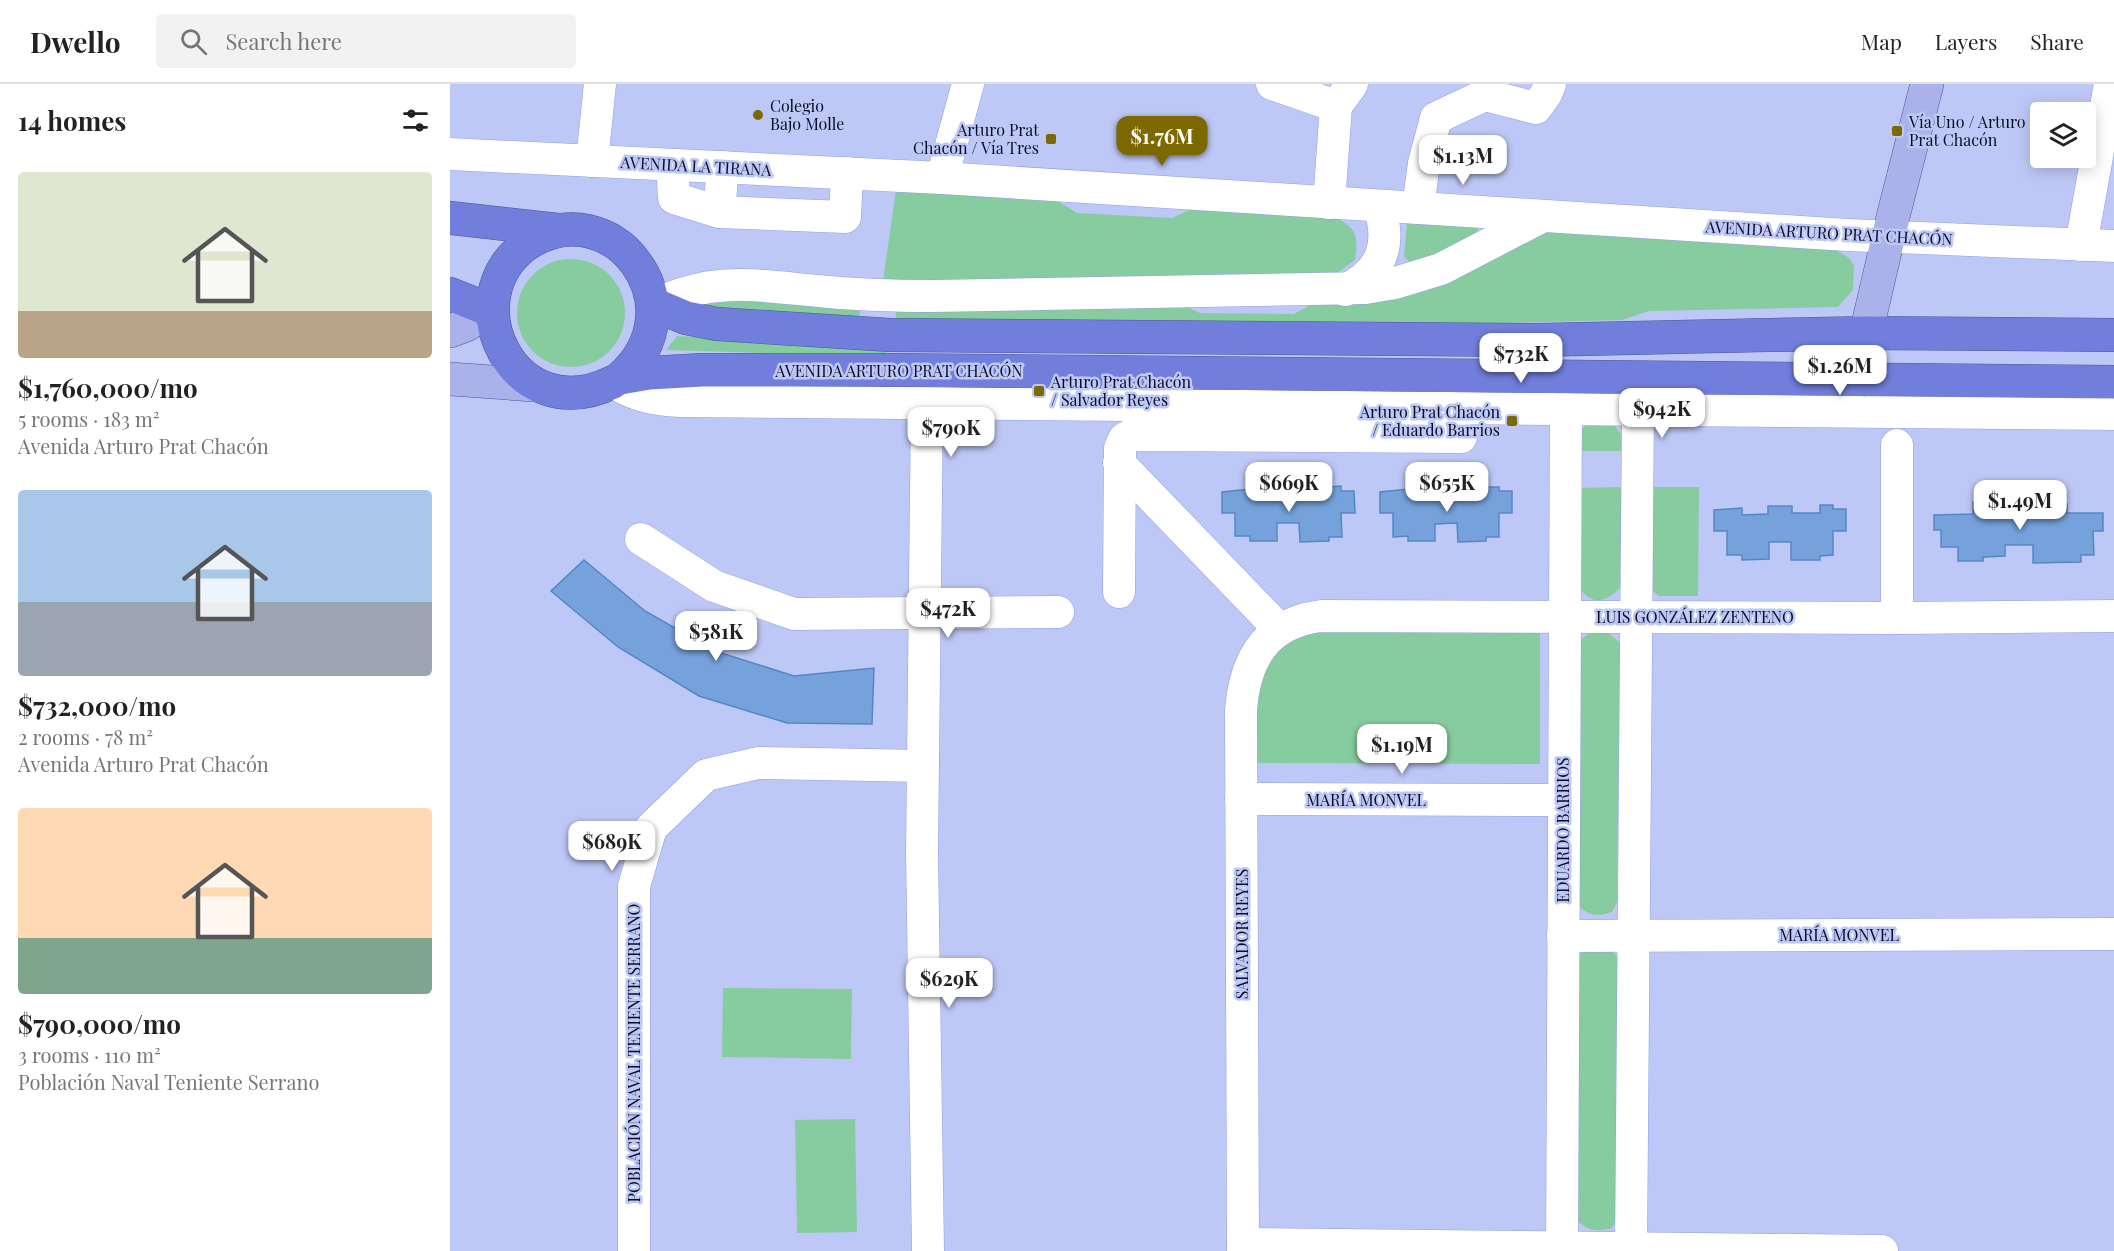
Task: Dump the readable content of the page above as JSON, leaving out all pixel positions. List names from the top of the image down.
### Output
{
  "streets": {
    "highway": ["AVENIDA ARTURO PRAT CHACÓN"],
    "street": [
      "AVENIDA LA TIRANA",
      "LUIS GONZÁLEZ ZENTENO",
      "MARÍA MONVEL",
      "EDUARDO BARRIOS",
      "SALVADOR REYES",
      "POBLACIÓN NAVAL TENIENTE SERRANO"
    ]
  },
  "crossings": [
    ["AVENIDA LA TIRANA", "AVENIDA ARTURO PRAT CHACÓN"],
    ["AVENIDA ARTURO PRAT CHACÓN", "EDUARDO BARRIOS"],
    ["LUIS GONZÁLEZ ZENTENO", "EDUARDO BARRIOS"],
    ["LUIS GONZÁLEZ ZENTENO", "SALVADOR REYES"],
    ["MARÍA MONVEL", "EDUARDO BARRIOS"],
    ["MARÍA MONVEL", "SALVADOR REYES"]
  ],
  "places": {
    "other": ["Colegio Bajo Molle"],
    "transit": [
      "Vía Uno / Arturo Prat Chacón",
      "Arturo Prat Chacón / Vía Tres",
      "Arturo Prat Chacón / Salvador Reyes",
      "Arturo Prat Chacón / Eduardo Barrios"
    ]
  },
  "page": {
    "header": "Dwello",
    "search": "Search here",
    "nav": ["Map", "Layers", "Share"],
    "heading": "14 homes",
    "price": [
      "$1.76M",
      "$1.13M",
      "$732K",
      "$1.26M",
      "$942K",
      "$790K",
      "$669K",
      "$655K",
      "$1.49M",
      "$472K",
      "$581K",
      "$1.19M",
      "$689K",
      "$629K"
    ],
    "list": [
      {
        "name": "$1,760,000/mo",
        "note": "5 rooms · 183 m² · Avenida Arturo Prat Chacón"
      },
      {
        "name": "$732,000/mo",
        "note": "2 rooms · 78 m² · Avenida Arturo Prat Chacón"
      },
      {
        "name": "$790,000/mo",
        "note": "3 rooms · 110 m² · Población Naval Teniente Serrano"
      }
    ]
  }
}
